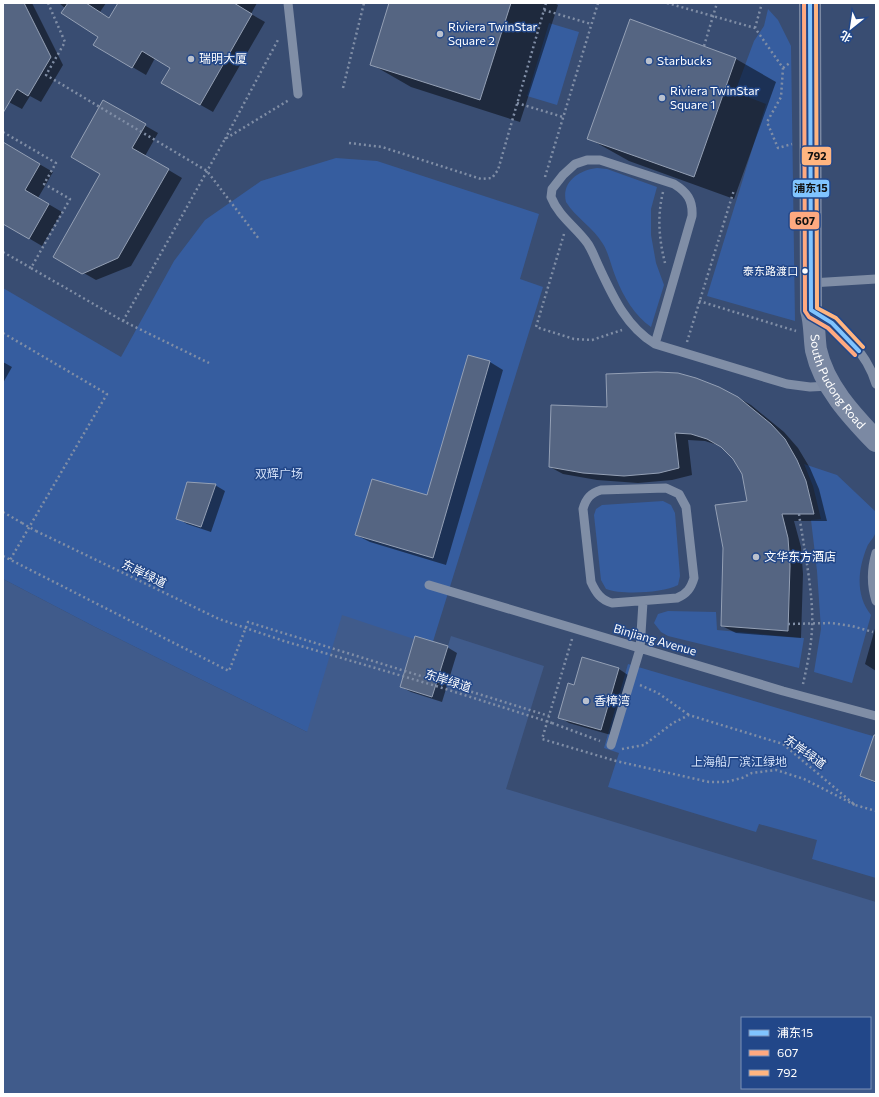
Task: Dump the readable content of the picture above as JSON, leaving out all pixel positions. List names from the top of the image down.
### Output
{
  "streets": {
    "street": ["South Pudong Road"],
    "lane": ["Binjiang Avenue"],
    "path": ["东岸绿道"]
  },
  "parks": ["双辉广场", "上海船厂滨江绿地"],
  "places": [
    "Riviera TwinStar Square 2",
    "瑞明大厦",
    "Starbucks",
    "Riviera TwinStar Square 1",
    "泰东路渡口",
    "文华东方酒店",
    "香樟湾"
  ],
  "lines": ["transit line 浦东15", "transit line 607", "transit line 792"],
  "legend": ["浦东15", "607", "792"],
  "north": "bottom left"
}
